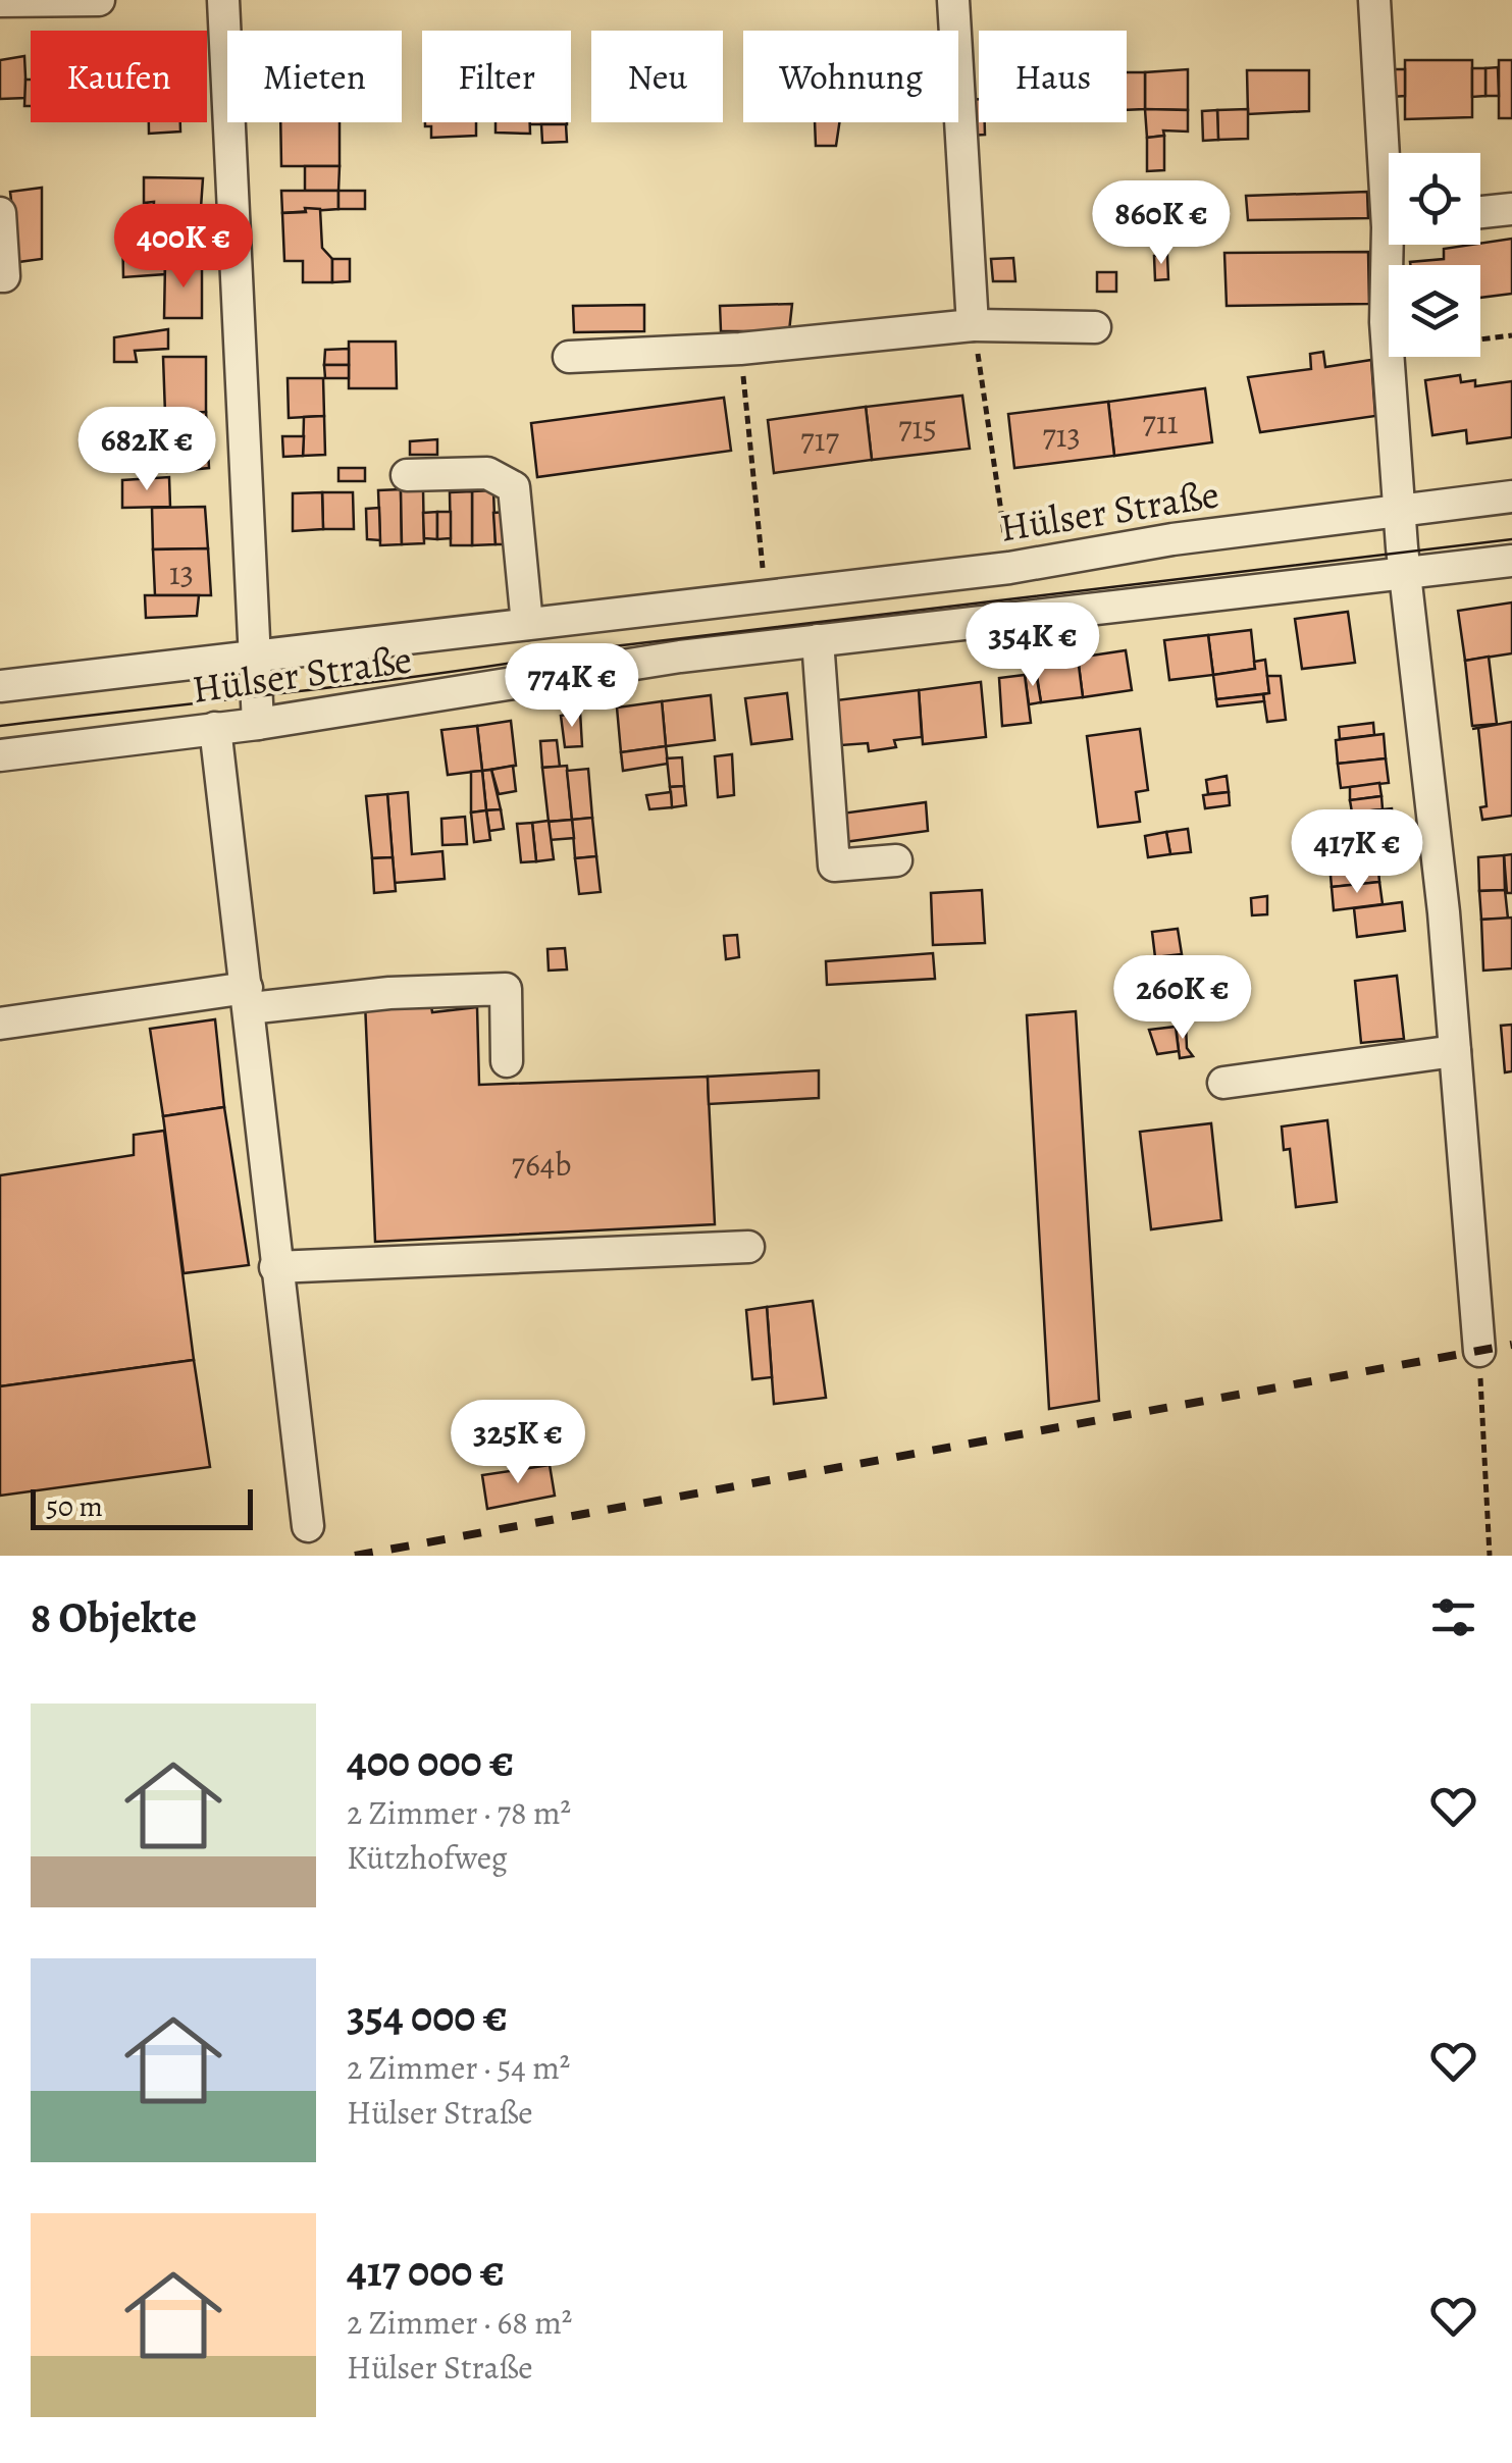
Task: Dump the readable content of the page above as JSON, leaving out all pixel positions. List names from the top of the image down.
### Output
{
  "streets": {
    "street": ["Hülser Straße"]
  },
  "house_numbers": [
    "711",
    "715",
    "713",
    "717",
    "13",
    "764b"
  ],
  "scale_bar": "50 m",
  "page": {
    "chip": [
      "Kaufen",
      "Mieten",
      "Filter",
      "Neu",
      "Wohnung",
      "Haus"
    ],
    "price": [
      "860K €",
      "400K €",
      "682K €",
      "354K €",
      "774K €",
      "417K €",
      "260K €",
      "325K €"
    ],
    "scale": "50 m",
    "heading": "8 Objekte",
    "list": [
      {
        "name": "400 000 €",
        "note": "2 Zimmer · 78 m² · Kützhofweg"
      },
      {
        "name": "354 000 €",
        "note": "2 Zimmer · 54 m² · Hülser Straße"
      },
      {
        "name": "417 000 €",
        "note": "2 Zimmer · 68 m² · Hülser Straße"
      }
    ]
  }
}
